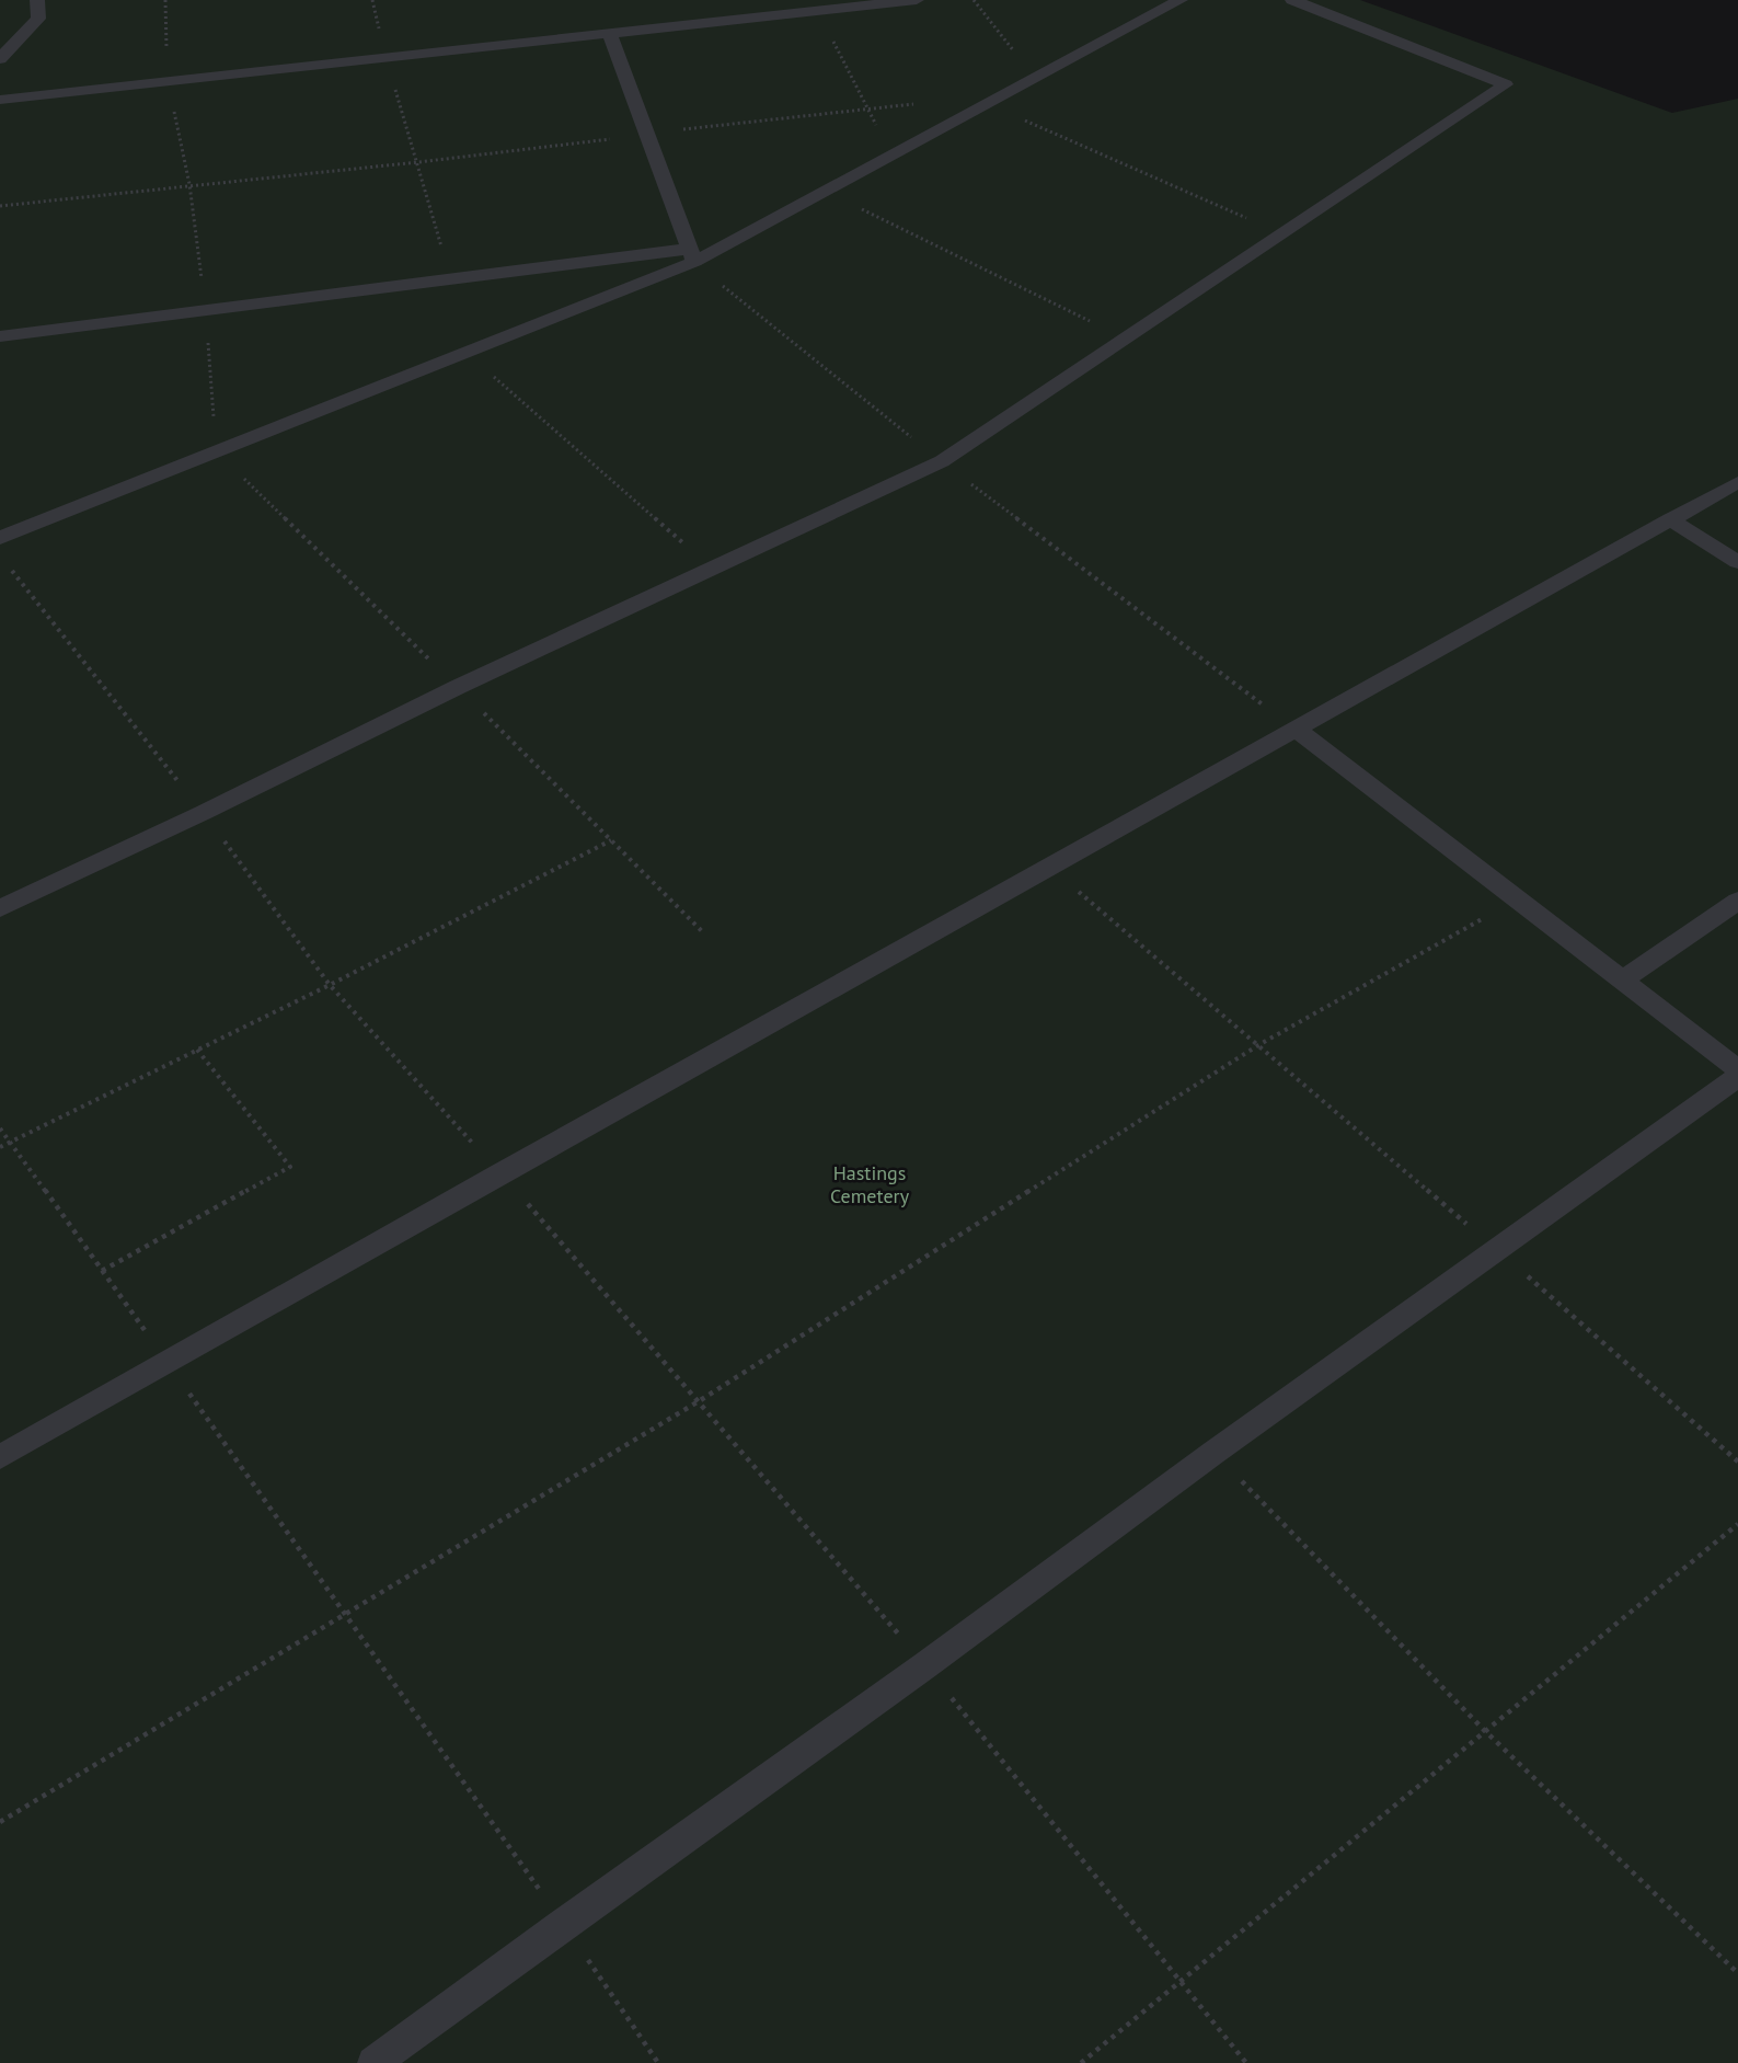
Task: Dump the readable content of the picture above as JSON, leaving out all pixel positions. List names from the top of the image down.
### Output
{
  "parks": ["Hastings Cemetery"]
}
